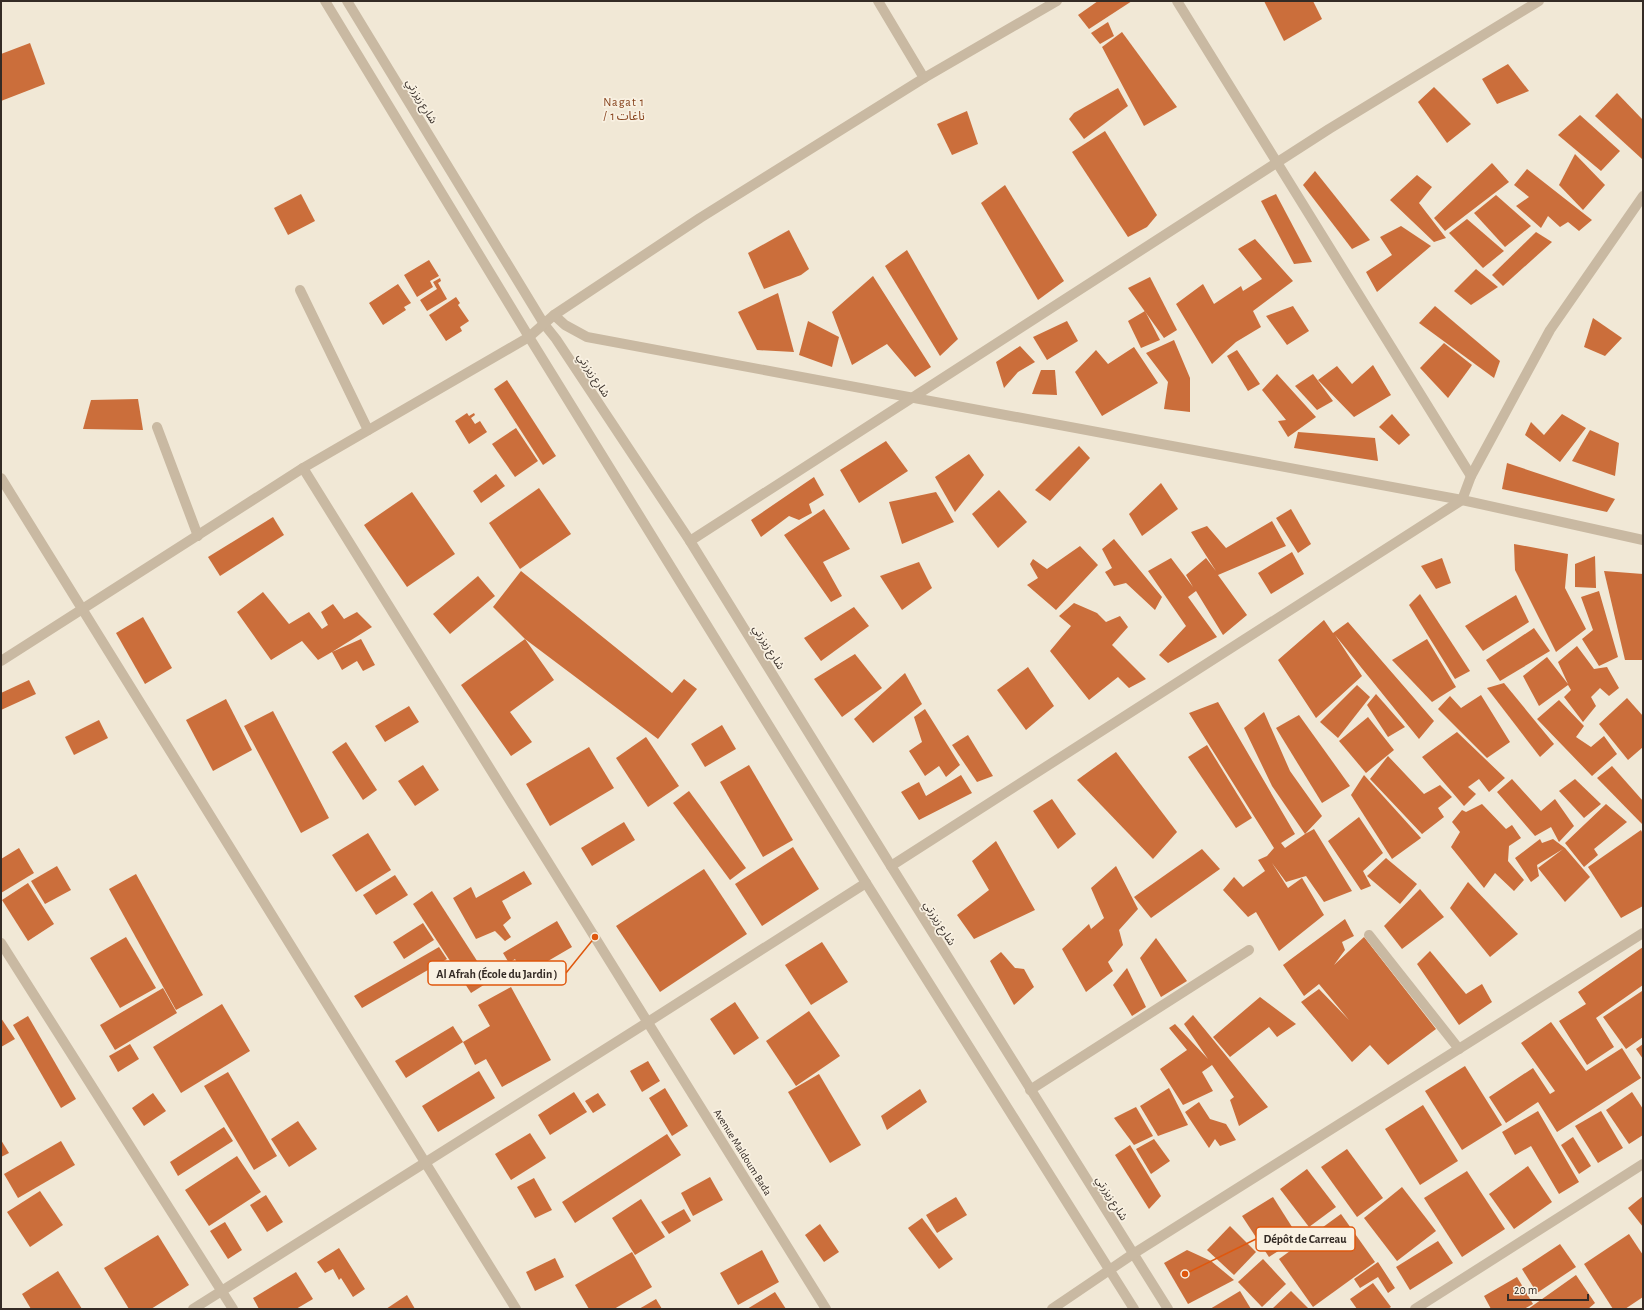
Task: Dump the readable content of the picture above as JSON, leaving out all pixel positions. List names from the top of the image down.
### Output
{
  "streets": {
    "street": ["شارع زيزرتي", "Avenue Maldoum Bada"]
  },
  "districts": ["Nagat 1 / ناغات 1"],
  "places": ["Al Afrah (École du Jardin )", "Dépôt de Carreau"],
  "scale_bar": "20 m"
}
